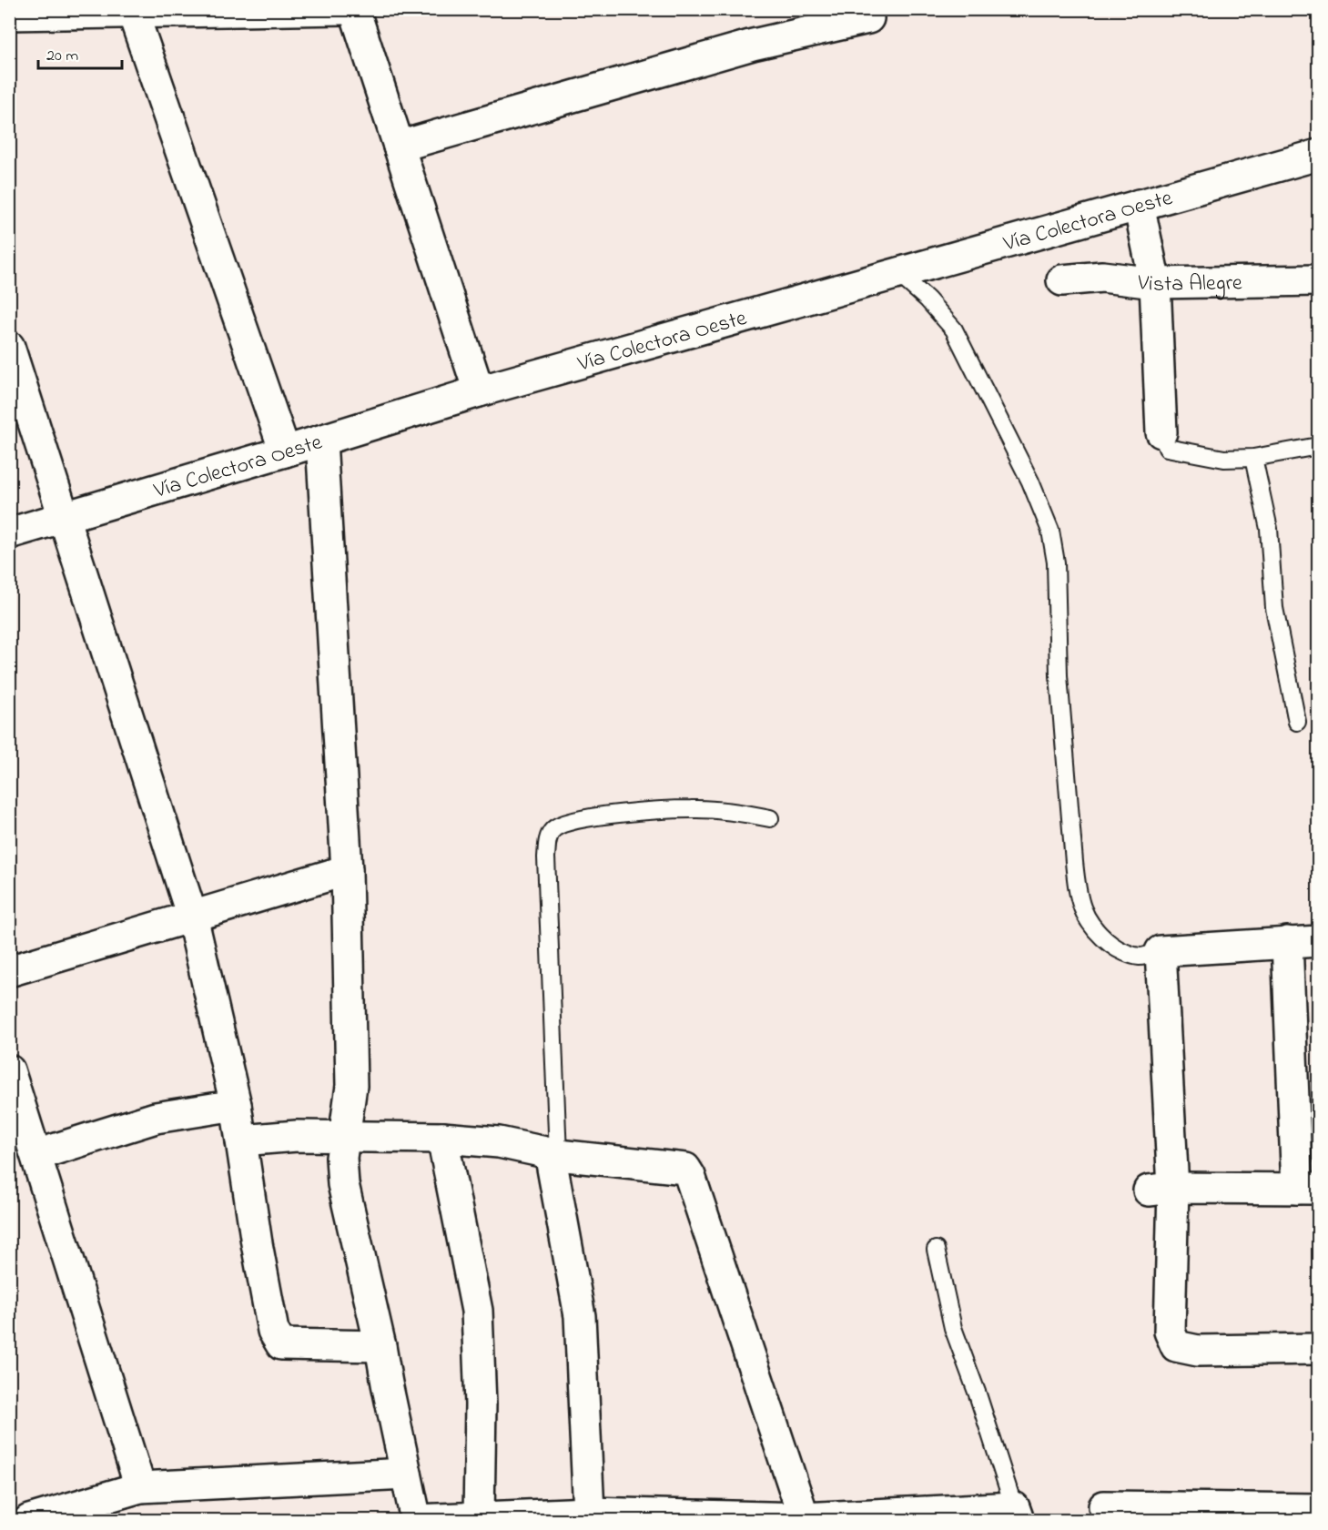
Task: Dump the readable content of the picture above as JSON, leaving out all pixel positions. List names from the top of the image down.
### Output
{
  "streets": {
    "street": ["Vía Colectora Oeste", "Vista Alegre"]
  },
  "scale_bar": "20 m"
}
